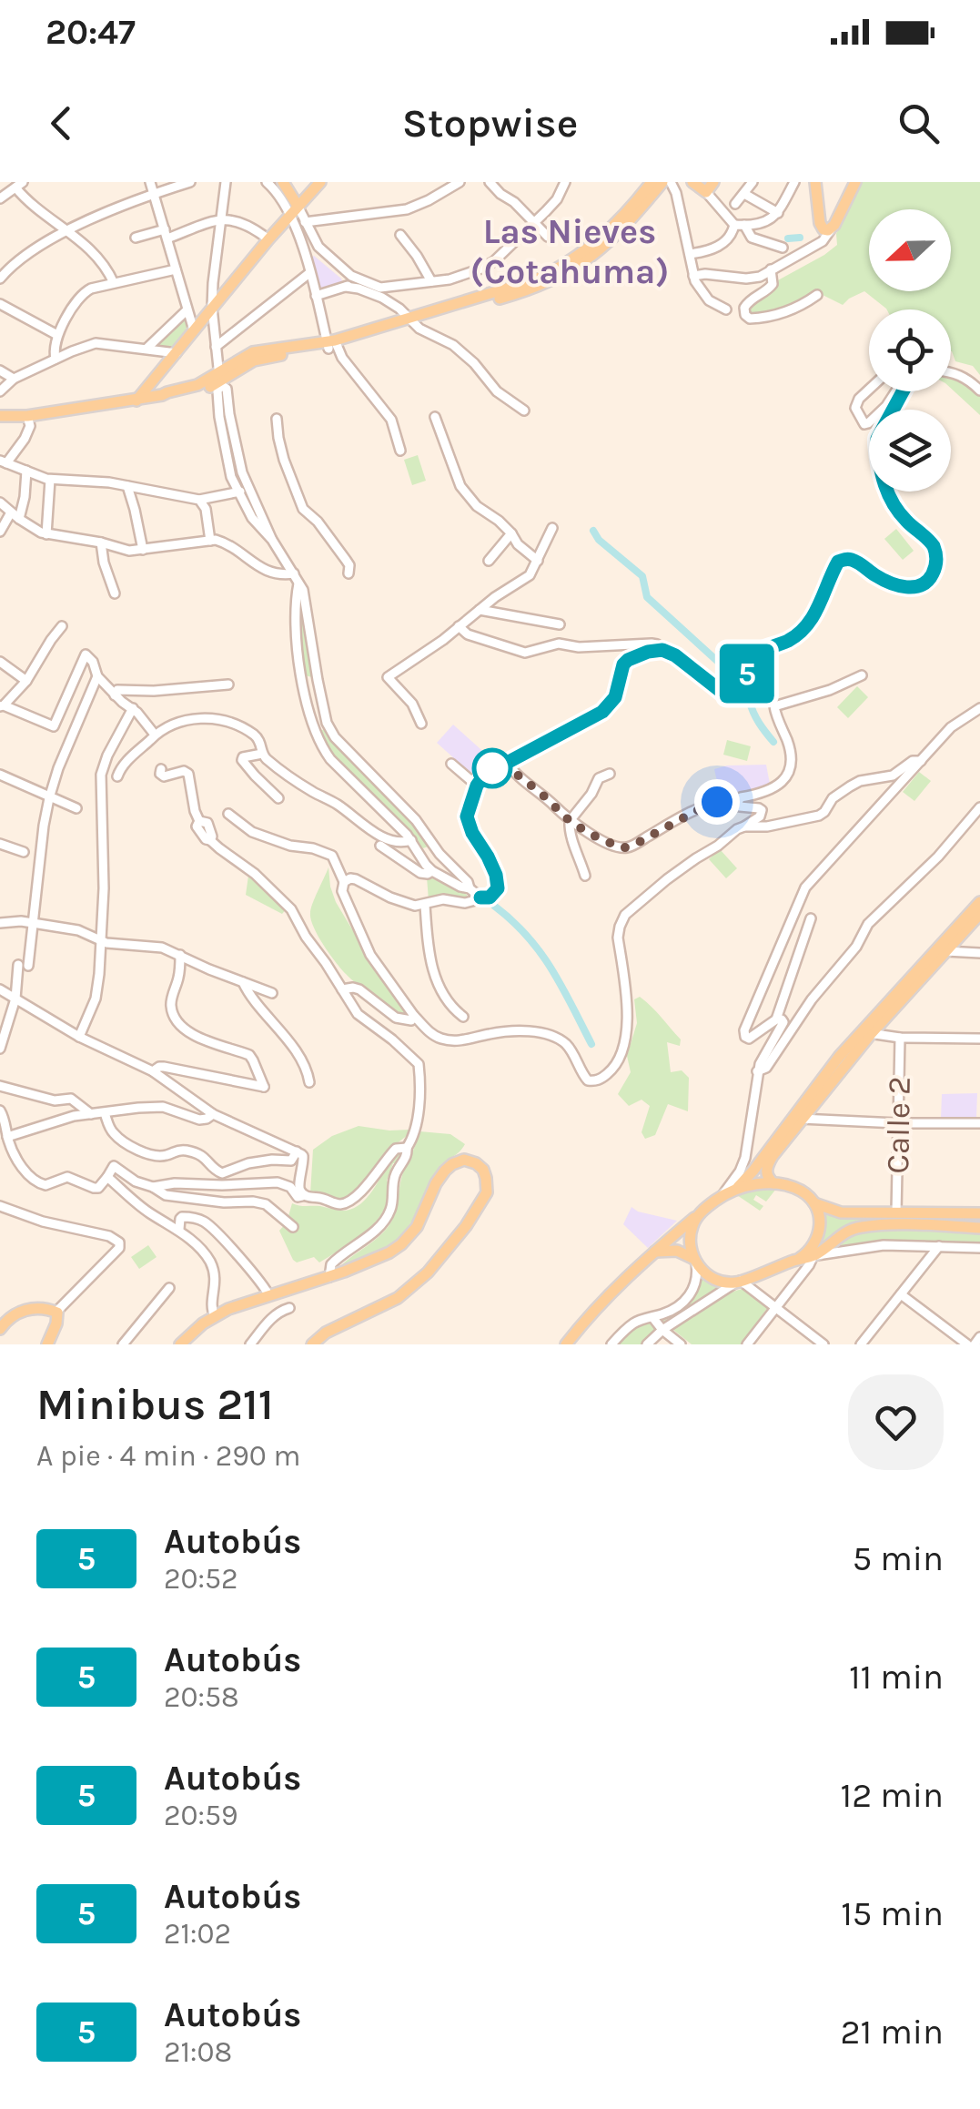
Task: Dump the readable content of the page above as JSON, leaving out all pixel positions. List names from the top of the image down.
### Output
{
  "streets": {
    "street": ["Calle 2"]
  },
  "districts": ["Las Nieves (Cotahuma)"],
  "lines": ["bus line 5"],
  "north": "left",
  "page": {
    "status": "20:47",
    "header": "Stopwise",
    "on_map": "5",
    "heading": ["Minibus 211", "A pie · 4 min · 290 m"],
    "list": [
      {
        "mark": "5",
        "name": "Autobús",
        "note": "20:52",
        "value": "5 min"
      },
      {
        "mark": "5",
        "name": "Autobús",
        "note": "20:58",
        "value": "11 min"
      },
      {
        "mark": "5",
        "name": "Autobús",
        "note": "20:59",
        "value": "12 min"
      },
      {
        "mark": "5",
        "name": "Autobús",
        "note": "21:02",
        "value": "15 min"
      },
      {
        "mark": "5",
        "name": "Autobús",
        "note": "21:08",
        "value": "21 min"
      }
    ]
  }
}
